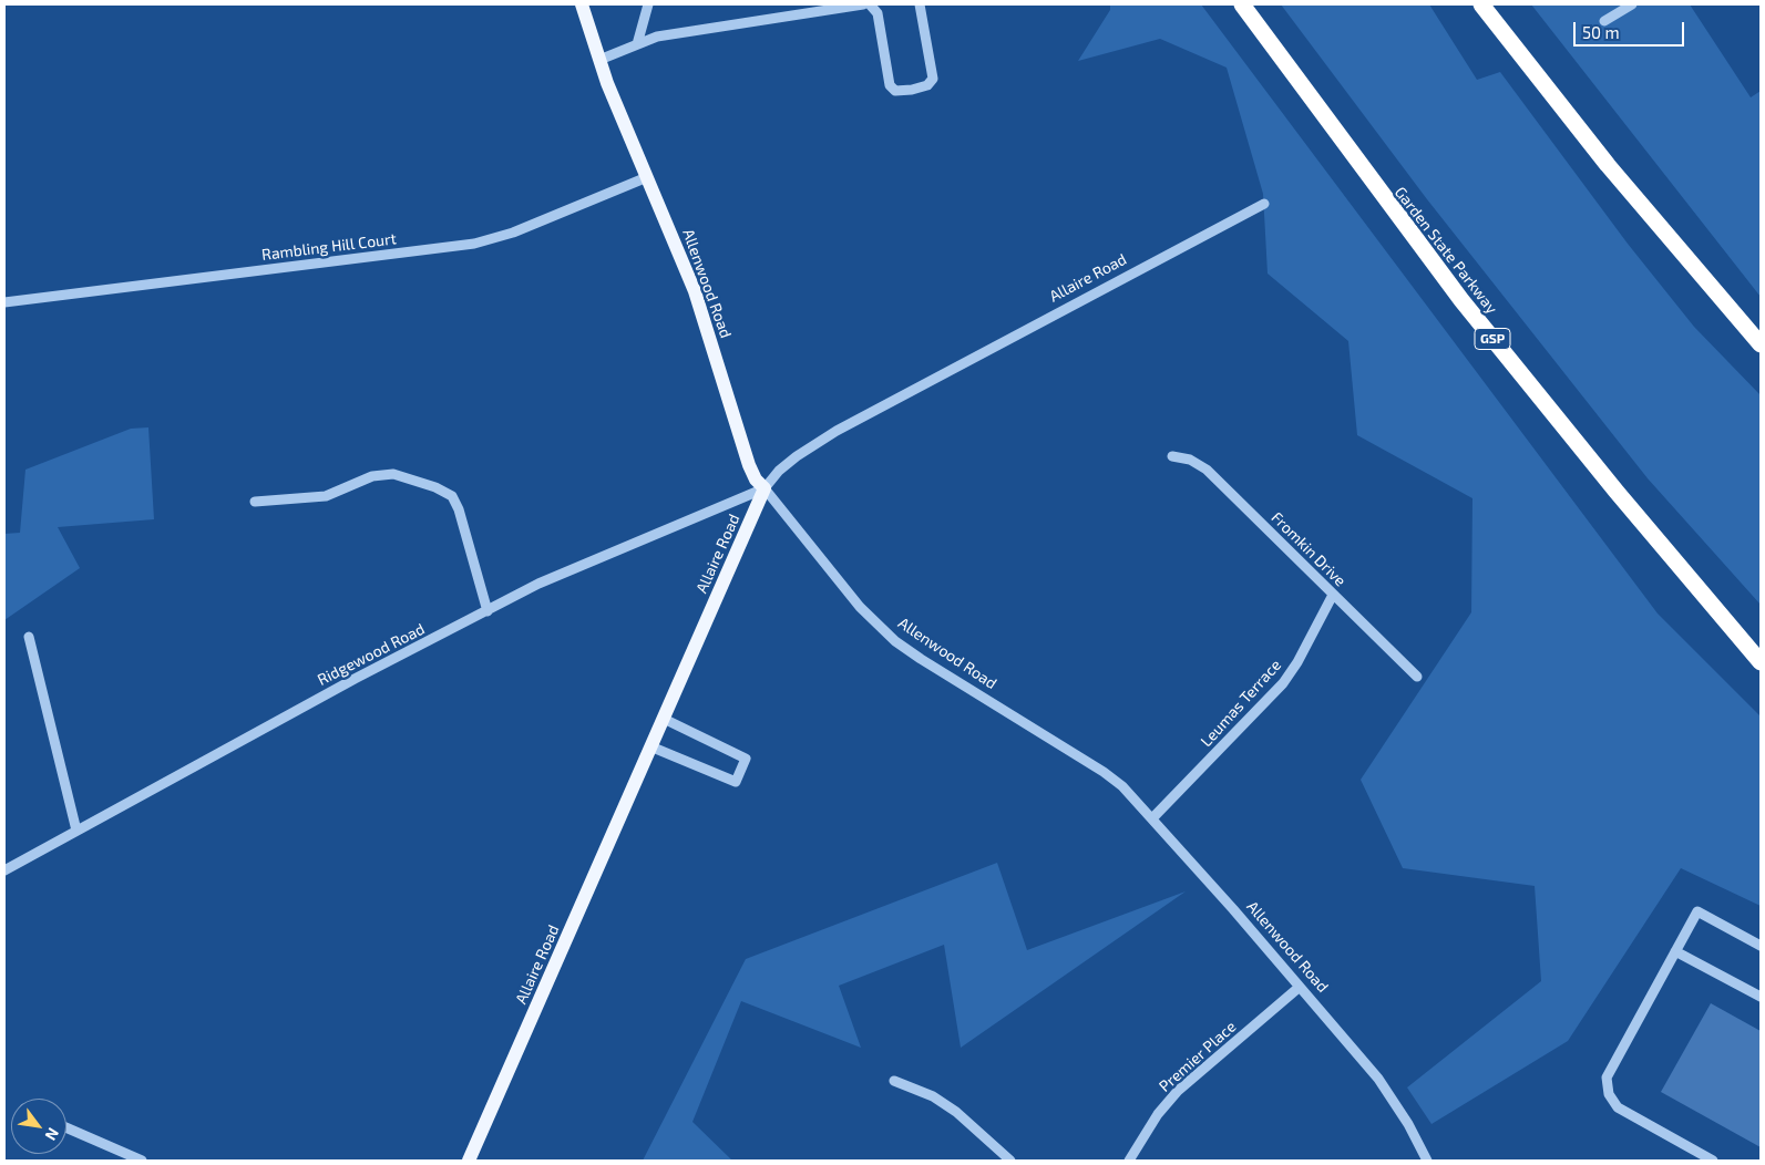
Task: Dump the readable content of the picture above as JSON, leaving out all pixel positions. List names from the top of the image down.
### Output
{
  "streets": {
    "highway": ["Garden State Parkway", "GSP"],
    "main road": ["Allaire Road", "Allenwood Road"],
    "street": [
      "Rambling Hill Court",
      "Fromkin Drive",
      "Ridgewood Road",
      "Leumas Terrace",
      "Premier Place"
    ]
  },
  "crossings": [
    ["Rambling Hill Court", "Allenwood Road"],
    ["Allaire Road", "Allenwood Road"],
    ["Allaire Road", "Ridgewood Road"],
    ["Allenwood Road", "Ridgewood Road"],
    ["Allenwood Road", "Leumas Terrace"],
    ["Allenwood Road", "Premier Place"],
    ["Fromkin Drive", "Leumas Terrace"]
  ],
  "scale_bar": "50 m",
  "north": "bottom right"
}
